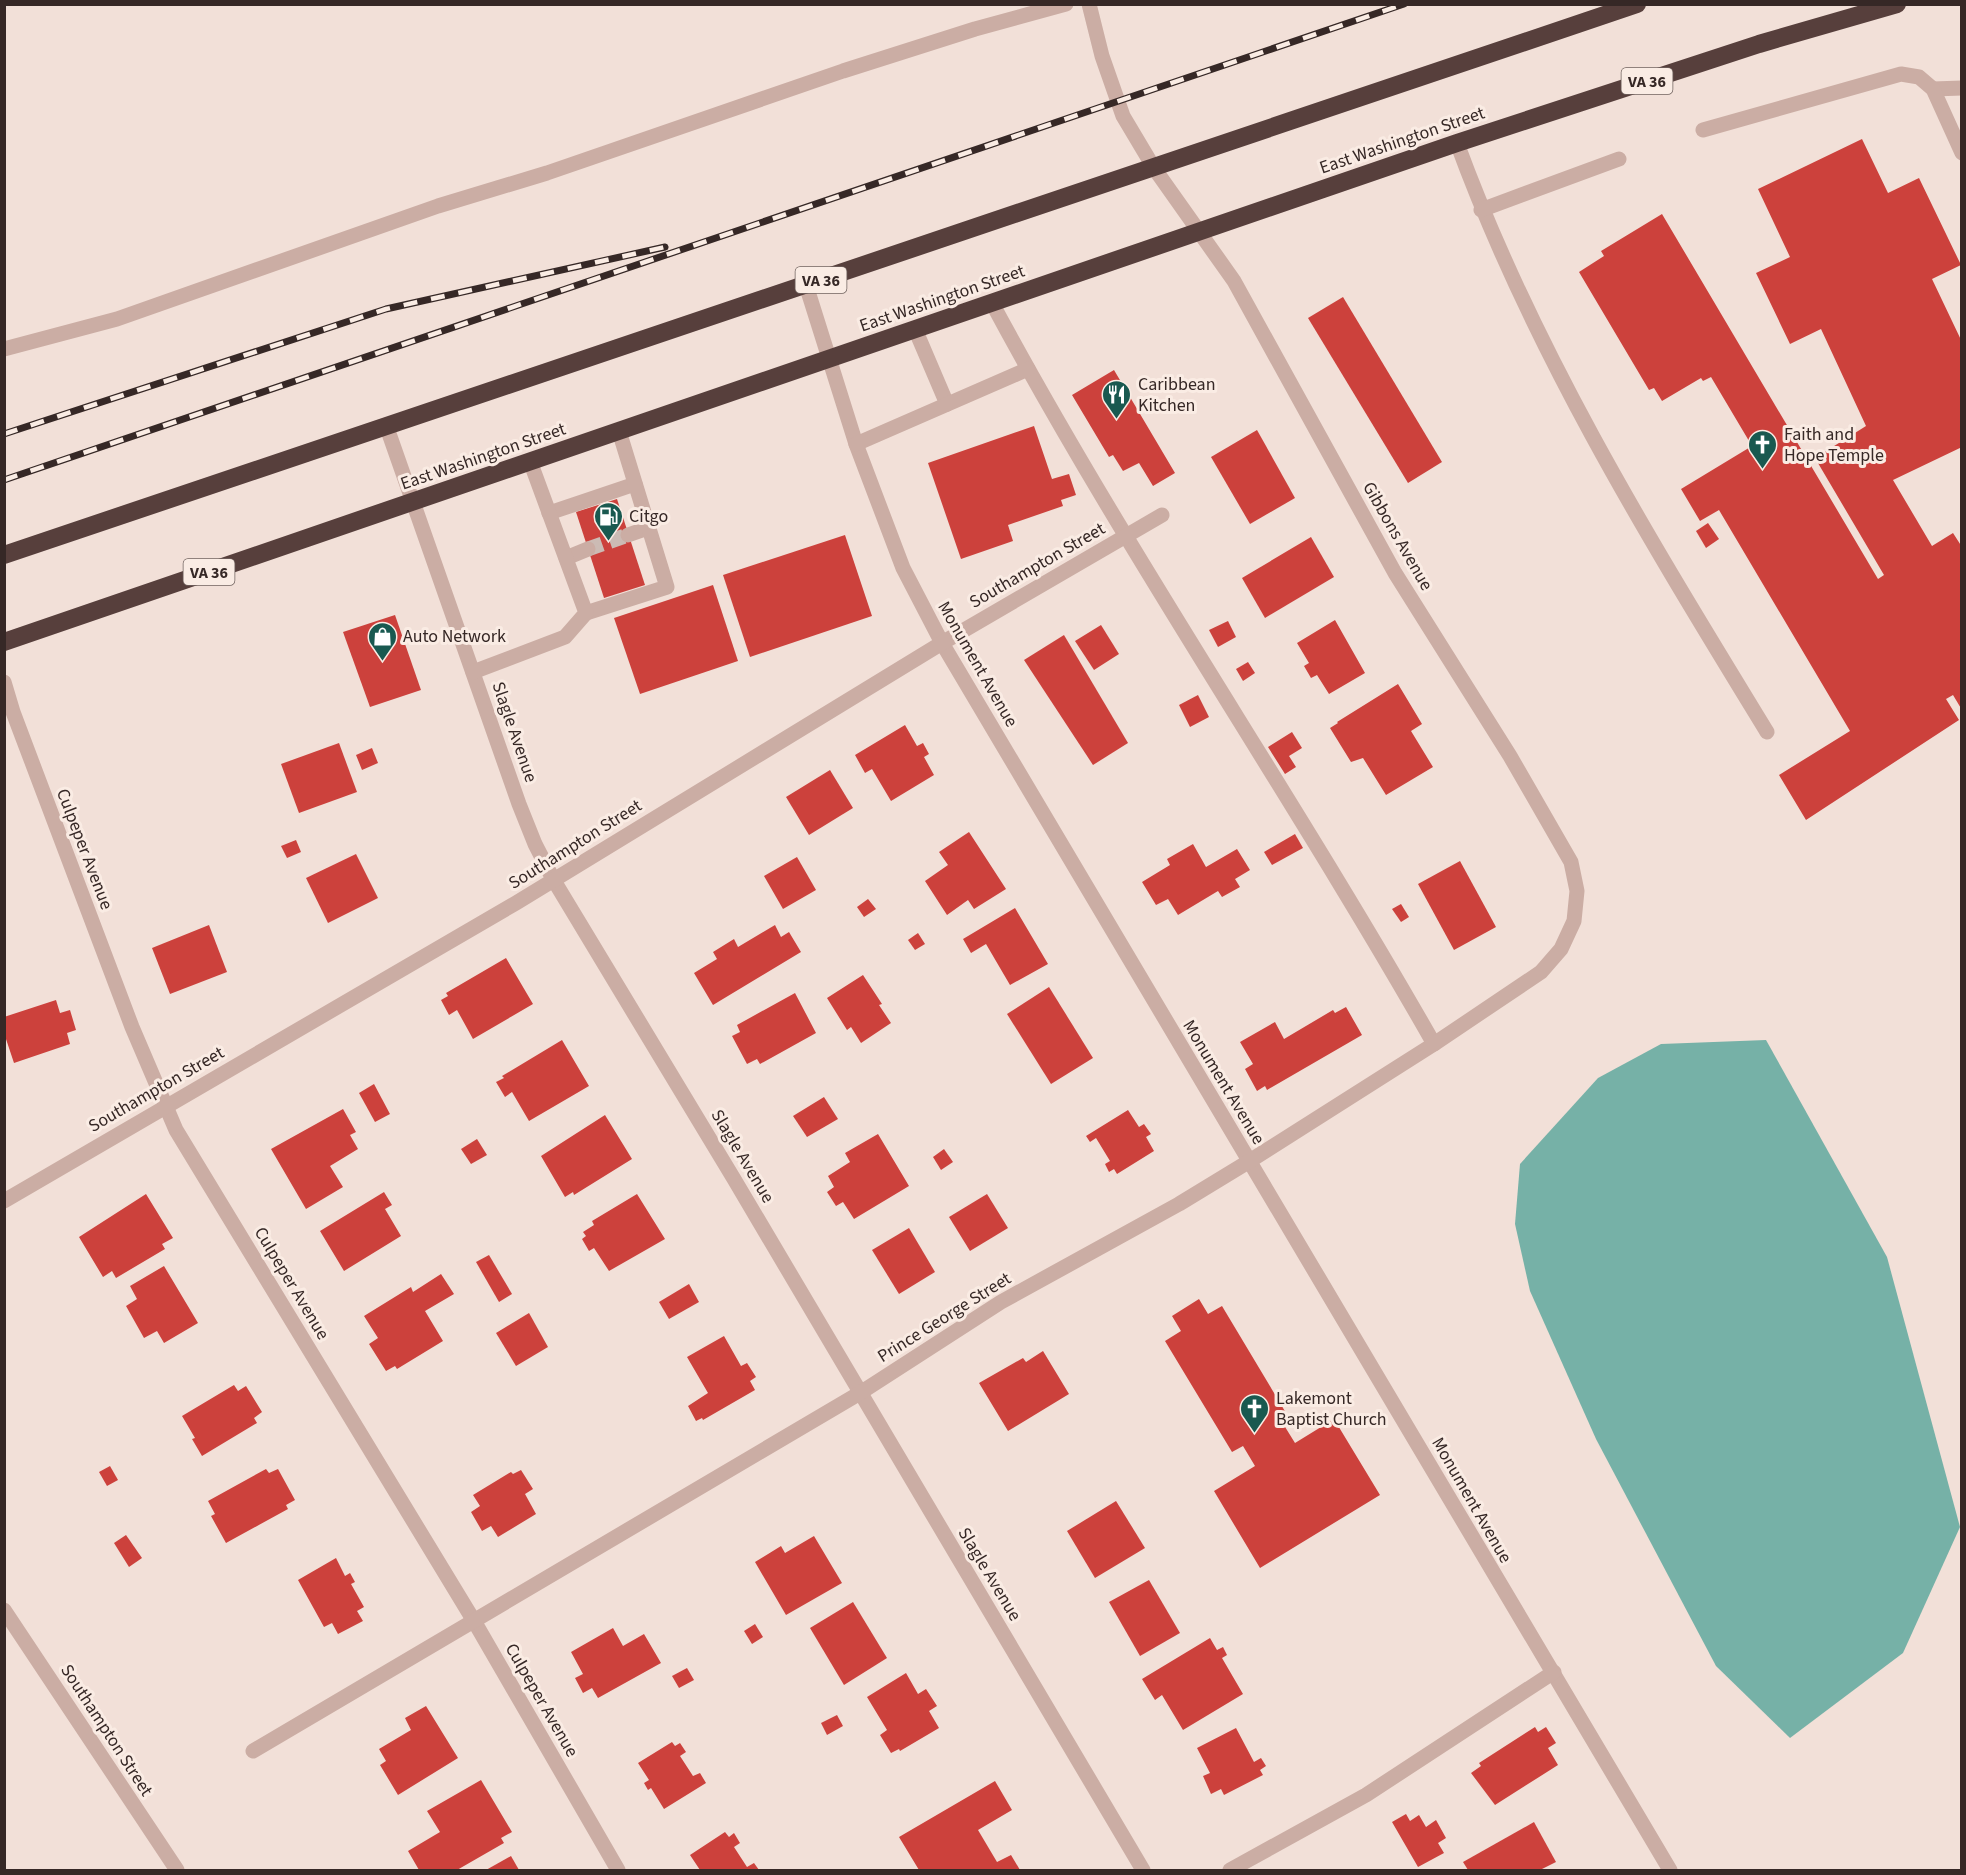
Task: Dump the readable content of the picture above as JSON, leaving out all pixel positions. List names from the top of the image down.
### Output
{
  "streets": {
    "highway": ["VA 36", "East Washington Street"],
    "street": [
      "Gibbons Avenue",
      "Southampton Street",
      "Monument Avenue",
      "Slagle Avenue",
      "Culpeper Avenue",
      "Prince George Street"
    ]
  },
  "crossings": [
    ["VA 36", "Gibbons Avenue"],
    ["VA 36", "Monument Avenue"],
    ["VA 36", "Slagle Avenue"],
    ["East Washington Street", "Gibbons Avenue"],
    ["East Washington Street", "Monument Avenue"],
    ["East Washington Street", "Slagle Avenue"],
    ["Gibbons Avenue", "Prince George Street"],
    ["Southampton Street", "Monument Avenue"],
    ["Southampton Street", "Slagle Avenue"],
    ["Southampton Street", "Culpeper Avenue"],
    ["Monument Avenue", "Prince George Street"],
    ["Slagle Avenue", "Prince George Street"],
    ["Culpeper Avenue", "Prince George Street"]
  ],
  "places": {
    "restaurant": ["Caribbean Kitchen"],
    "church": ["Faith and Hope Temple", "Lakemont Baptist Church"],
    "fuel station": ["Citgo"],
    "shop": ["Auto Network"]
  }
}
